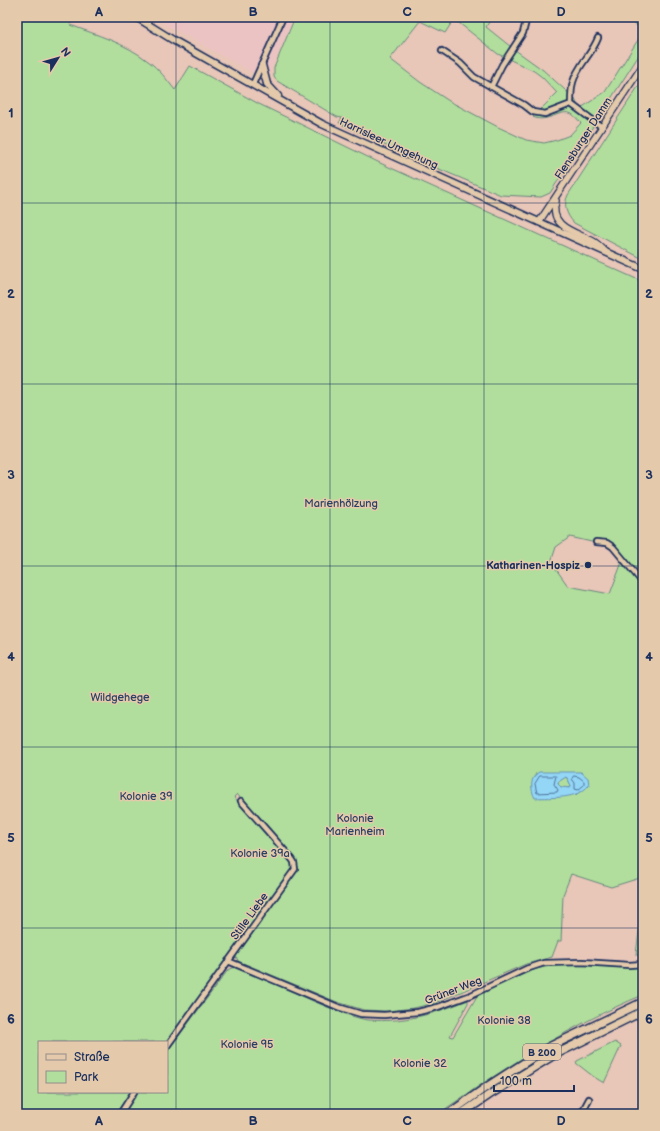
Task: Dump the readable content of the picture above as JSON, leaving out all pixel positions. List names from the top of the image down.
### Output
{
  "streets": {
    "highway": ["B 200"],
    "main road": ["Harrisleer Umgehung"],
    "street": ["Flensburger Damm", "Stille Liebe", "Grüner Weg"]
  },
  "crossings": [
    ["Flensburger Damm", "Harrisleer Umgehung"],
    ["Stille Liebe", "Grüner Weg"]
  ],
  "parks": [
    "Marienhölzung",
    "Wildgehege",
    "Kolonie 39",
    "Kolonie Marienheim",
    "Kolonie 39a",
    "Kolonie 38",
    "Kolonie 95",
    "Kolonie 32"
  ],
  "places": ["Katharinen-Hospiz"],
  "legend": ["Straße", "Park"],
  "scale_bar": "100 m",
  "north": "top right",
  "grid": {
    "columns": [
      "A",
      "B",
      "C",
      "D"
    ],
    "rows": [
      "1",
      "2",
      "3",
      "4",
      "5",
      "6"
    ]
  }
}
